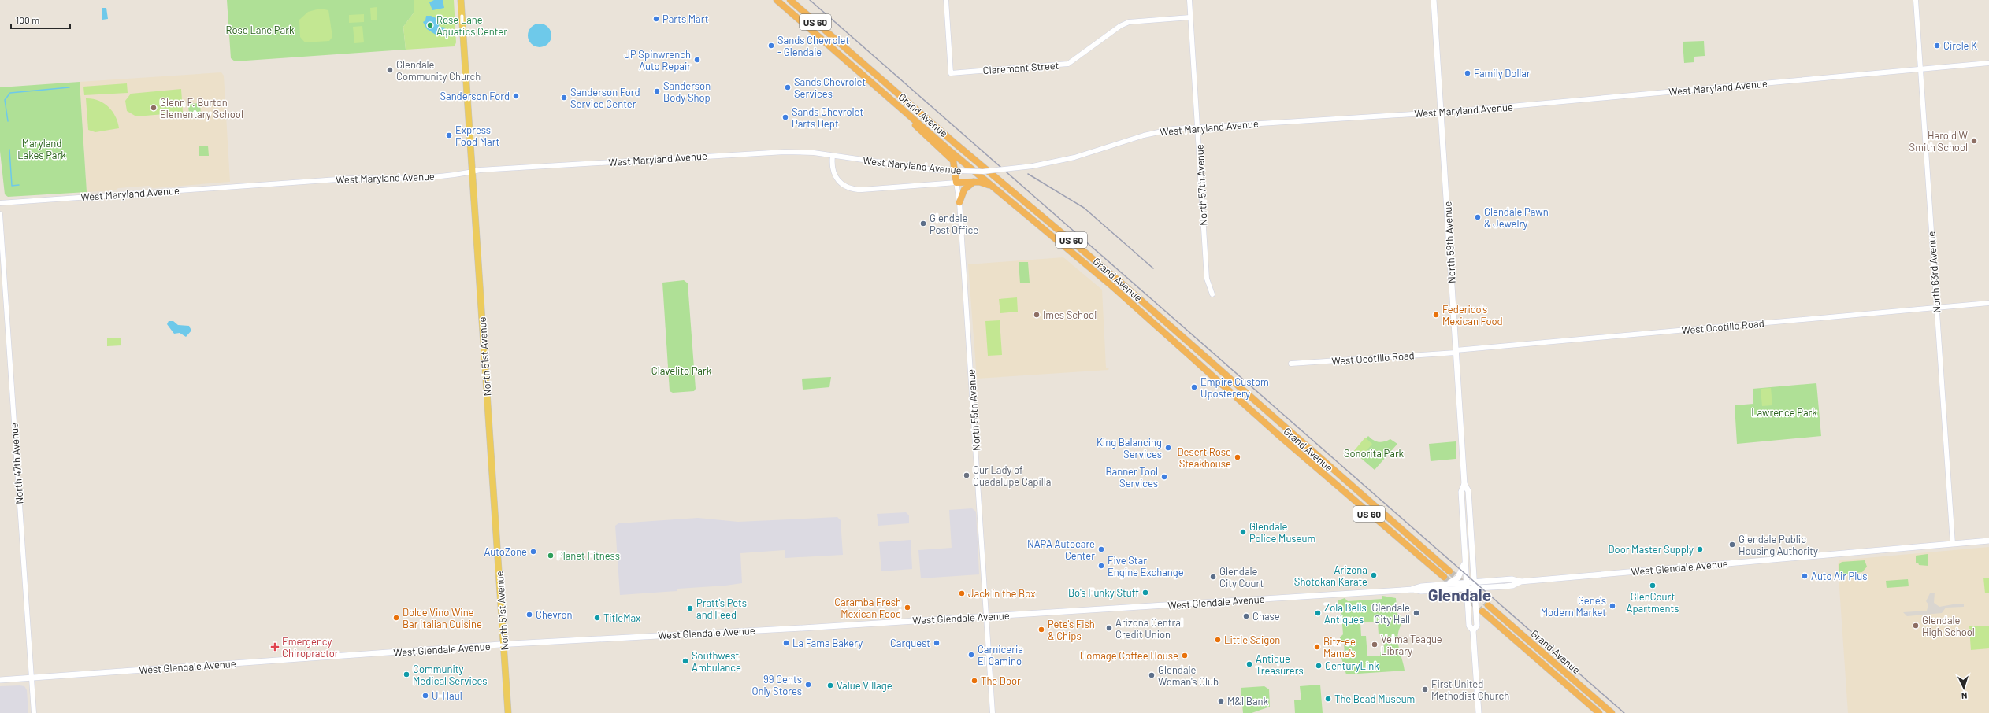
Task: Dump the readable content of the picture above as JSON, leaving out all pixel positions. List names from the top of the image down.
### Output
{
  "streets": {
    "highway": ["US 60", "Grand Avenue"],
    "main road": ["North 59th Avenue", "North 51st Avenue", "West Glendale Avenue"],
    "street": [
      "Claremont Street",
      "West Maryland Avenue",
      "North 57th Avenue",
      "North 63rd Avenue",
      "West Ocotillo Road",
      "North 55th Avenue",
      "North 47th Avenue"
    ]
  },
  "crossings": [
    ["Claremont Street", "North 57th Avenue"],
    ["West Maryland Avenue", "North 57th Avenue"],
    ["West Maryland Avenue", "North 59th Avenue"],
    ["West Maryland Avenue", "North 63rd Avenue"],
    ["West Maryland Avenue", "North 51st Avenue"],
    ["North 59th Avenue", "West Ocotillo Road"],
    ["North 59th Avenue", "West Glendale Avenue"],
    ["North 63rd Avenue", "West Ocotillo Road"],
    ["North 63rd Avenue", "West Glendale Avenue"],
    ["North 51st Avenue", "West Glendale Avenue"],
    ["North 55th Avenue", "West Glendale Avenue"],
    ["North 47th Avenue", "West Glendale Avenue"]
  ],
  "districts": ["Glendale"],
  "parks": [
    "Rose Lane Park",
    "Maryland Lakes Park",
    "Clavelito Park",
    "Lawrence Park",
    "Sonorita Park"
  ],
  "places": {
    "other": [
      "Parts Mart",
      "Rose Lane Aquatics Center",
      "Sands Chevrolet - Glendale",
      "Circle K",
      "JP Spinwrench Auto Repair",
      "Glendale Community Church",
      "Family Dollar",
      "Sands Chevrolet Services",
      "Sanderson Body Shop",
      "Sanderson Ford",
      "Sanderson Ford Service Center",
      "Glenn F. Burton Elementary School",
      "Sands Chevrolet Parts Dept",
      "Express Food Mart",
      "Harold W Smith School",
      "Glendale Pawn & Jewelry",
      "Glendale Post Office",
      "Imes School",
      "Federico's Mexican Food",
      "Empire Custom Uposterery",
      "King Balancing Services",
      "Desert Rose Steakhouse",
      "Our Lady of Guadalupe Capilla",
      "Banner Tool Services",
      "Glendale Police Museum",
      "Glendale Public Housing Authority",
      "NAPA Autocare Center",
      "Door Master Supply",
      "AutoZone",
      "Planet Fitness",
      "Five Star Engine Exchange",
      "Arizona Shotokan Karate",
      "Auto Air Plus",
      "Glendale City Court",
      "GlenCourt Apartments",
      "Bo's Funky Stuff",
      "Jack in the Box",
      "Gene's Modern Market",
      "Caramba Fresh Mexican Food",
      "Pratt's Pets and Feed",
      "Zola Bells Antiques",
      "Glendale City Hall",
      "Chevron",
      "Chase",
      "Dolce Vino Wine Bar Italian Cuisine",
      "TitleMax",
      "Glendale High School",
      "Arizona Central Credit Union",
      "Pete's Fish & Chips",
      "Little Saigon",
      "La Fama Bakery",
      "Carquest",
      "Velma Teague Library",
      "Bitz-ee Mama's",
      "Carniceria El Camino",
      "Homage Coffee House",
      "Southwest Ambulance",
      "Antique Treasurers",
      "CenturyLink",
      "Community Medical Services",
      "Glendale Woman's Club",
      "The Door",
      "99 Cents Only Stores",
      "Value Village",
      "First United Methodist Church",
      "U-Haul",
      "The Bead Museum",
      "M&I Bank"
    ],
    "health": ["Emergency Chiropractor"]
  },
  "scale_bar": "100 m",
  "north": "bottom"
}
